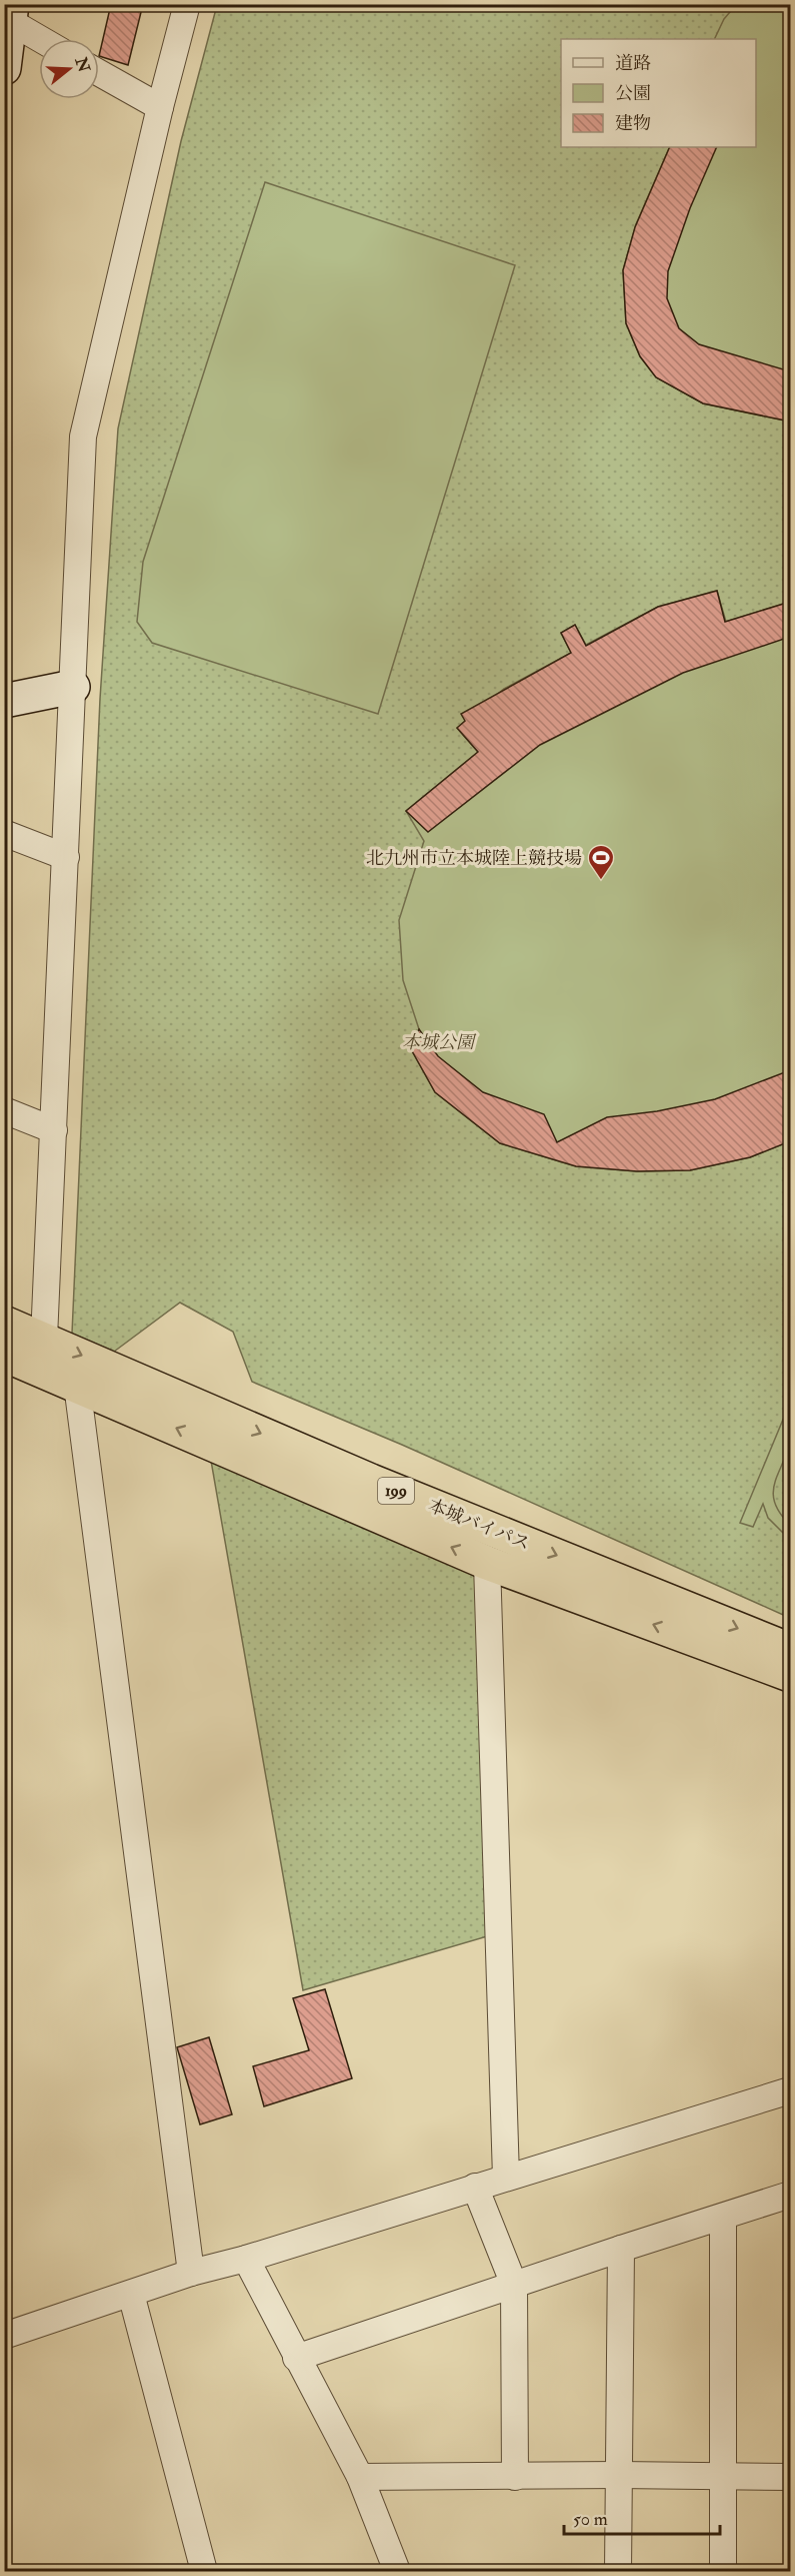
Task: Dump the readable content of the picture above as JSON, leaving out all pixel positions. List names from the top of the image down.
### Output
{
  "streets": {
    "highway": ["199", "本城バイパス"]
  },
  "parks": ["本城公園"],
  "places": {
    "sports": ["北九州市立本城陸上競技場"]
  },
  "legend": ["道路", "公園", "建物"],
  "scale_bar": "50 m",
  "north": "right"
}
